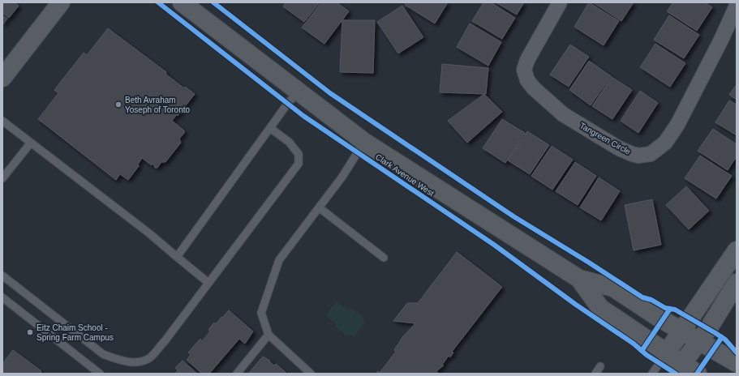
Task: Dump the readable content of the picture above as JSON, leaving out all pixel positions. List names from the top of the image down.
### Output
{
  "streets": {
    "street": ["Tangreen Circle", "Clark Avenue West"]
  },
  "places": ["Beth Avraham Yoseph of Toronto", "Eitz Chaim School - Spring Farm Campus"]
}
